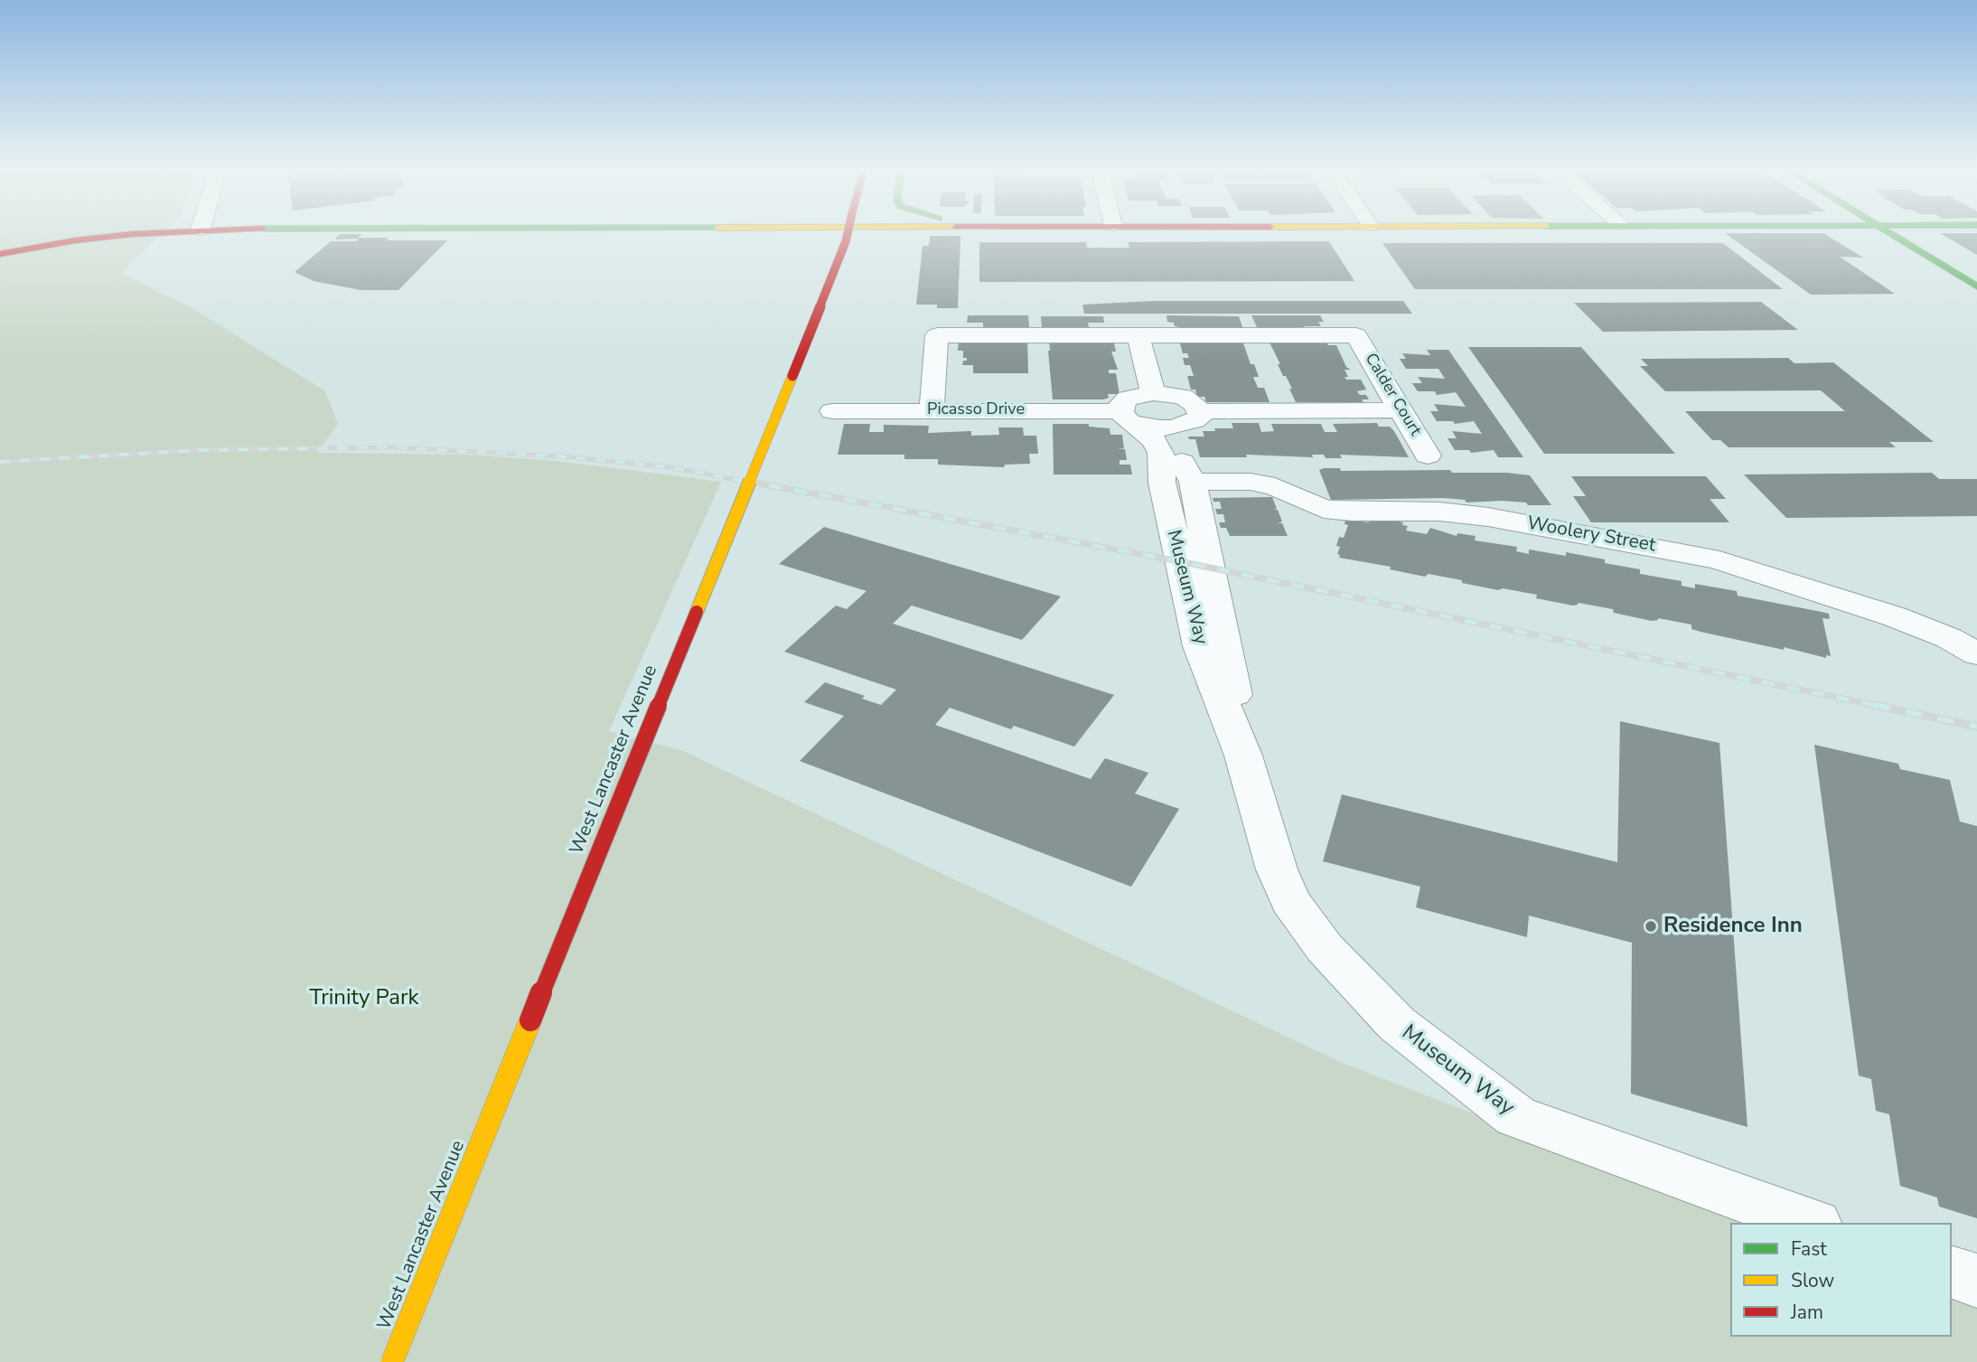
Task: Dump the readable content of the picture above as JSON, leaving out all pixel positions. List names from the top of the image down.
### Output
{
  "streets": {
    "main road": ["West Lancaster Avenue"],
    "street": [
      "Calder Court",
      "Picasso Drive",
      "Woolery Street",
      "Museum Way"
    ]
  },
  "crossings": [
    ["Picasso Drive", "Museum Way"],
    ["Woolery Street", "Museum Way"]
  ],
  "parks": ["Trinity Park"],
  "places": ["Residence Inn"],
  "legend": ["Fast", "Slow", "Jam"]
}
